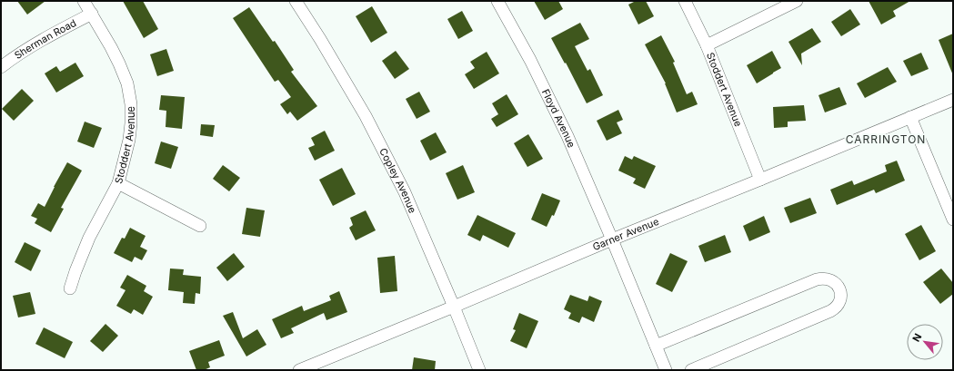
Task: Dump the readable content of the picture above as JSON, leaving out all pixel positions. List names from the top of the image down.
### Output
{
  "streets": {
    "street": [
      "Sherman Road",
      "Stoddert Avenue",
      "Floyd Avenue",
      "Copley Avenue",
      "Garner Avenue"
    ]
  },
  "crossings": [
    ["Sherman Road", "Stoddert Avenue"],
    ["Stoddert Avenue", "Garner Avenue"],
    ["Floyd Avenue", "Garner Avenue"],
    ["Copley Avenue", "Garner Avenue"]
  ],
  "districts": ["CARRINGTON"],
  "north": "top left"
}
